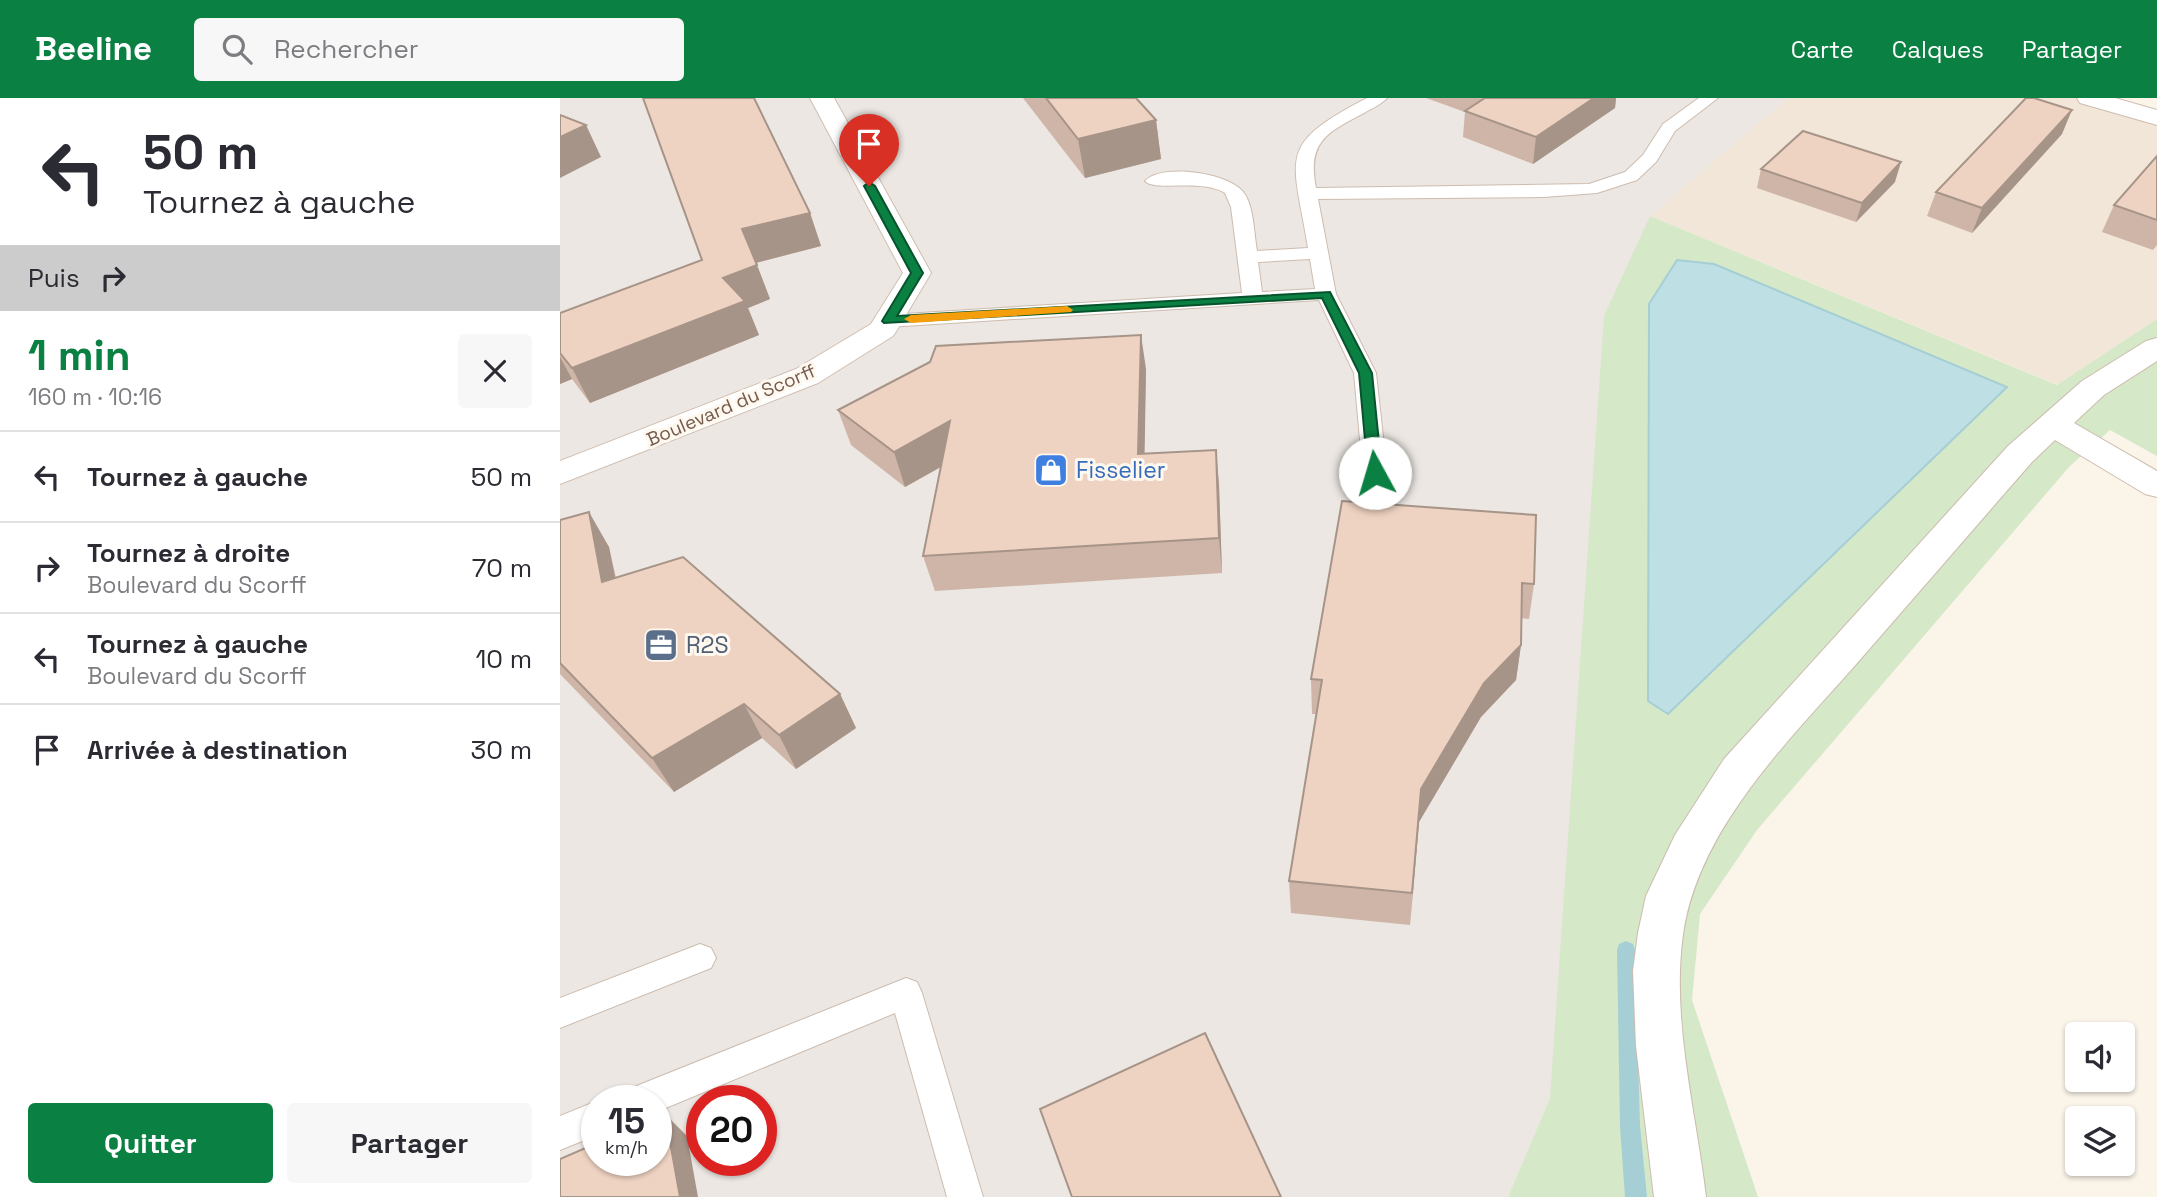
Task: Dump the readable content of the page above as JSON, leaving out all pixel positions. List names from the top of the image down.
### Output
{
  "streets": {
    "street": ["Boulevard du Scorff"]
  },
  "places": {
    "shop": ["Fisselier"],
    "office": ["R2S"]
  },
  "page": {
    "header": "Beeline",
    "search": "Rechercher",
    "nav": ["Carte", "Calques", "Partager"],
    "turn": ["50 m", "Tournez à gauche"],
    "then": "Puis",
    "heading": ["1 min", "160 m · 10:16"],
    "list": [
      {
        "name": "Tournez à gauche",
        "value": "50 m"
      },
      {
        "name": "Tournez à droite",
        "note": "Boulevard du Scorff",
        "value": "70 m"
      },
      {
        "name": "Tournez à gauche",
        "note": "Boulevard du Scorff",
        "value": "10 m"
      },
      {
        "name": "Arrivée à destination",
        "value": "30 m"
      }
    ],
    "speed": "15 km/h",
    "limit": "20",
    "buttons": ["Quitter", "Partager"]
  }
}
